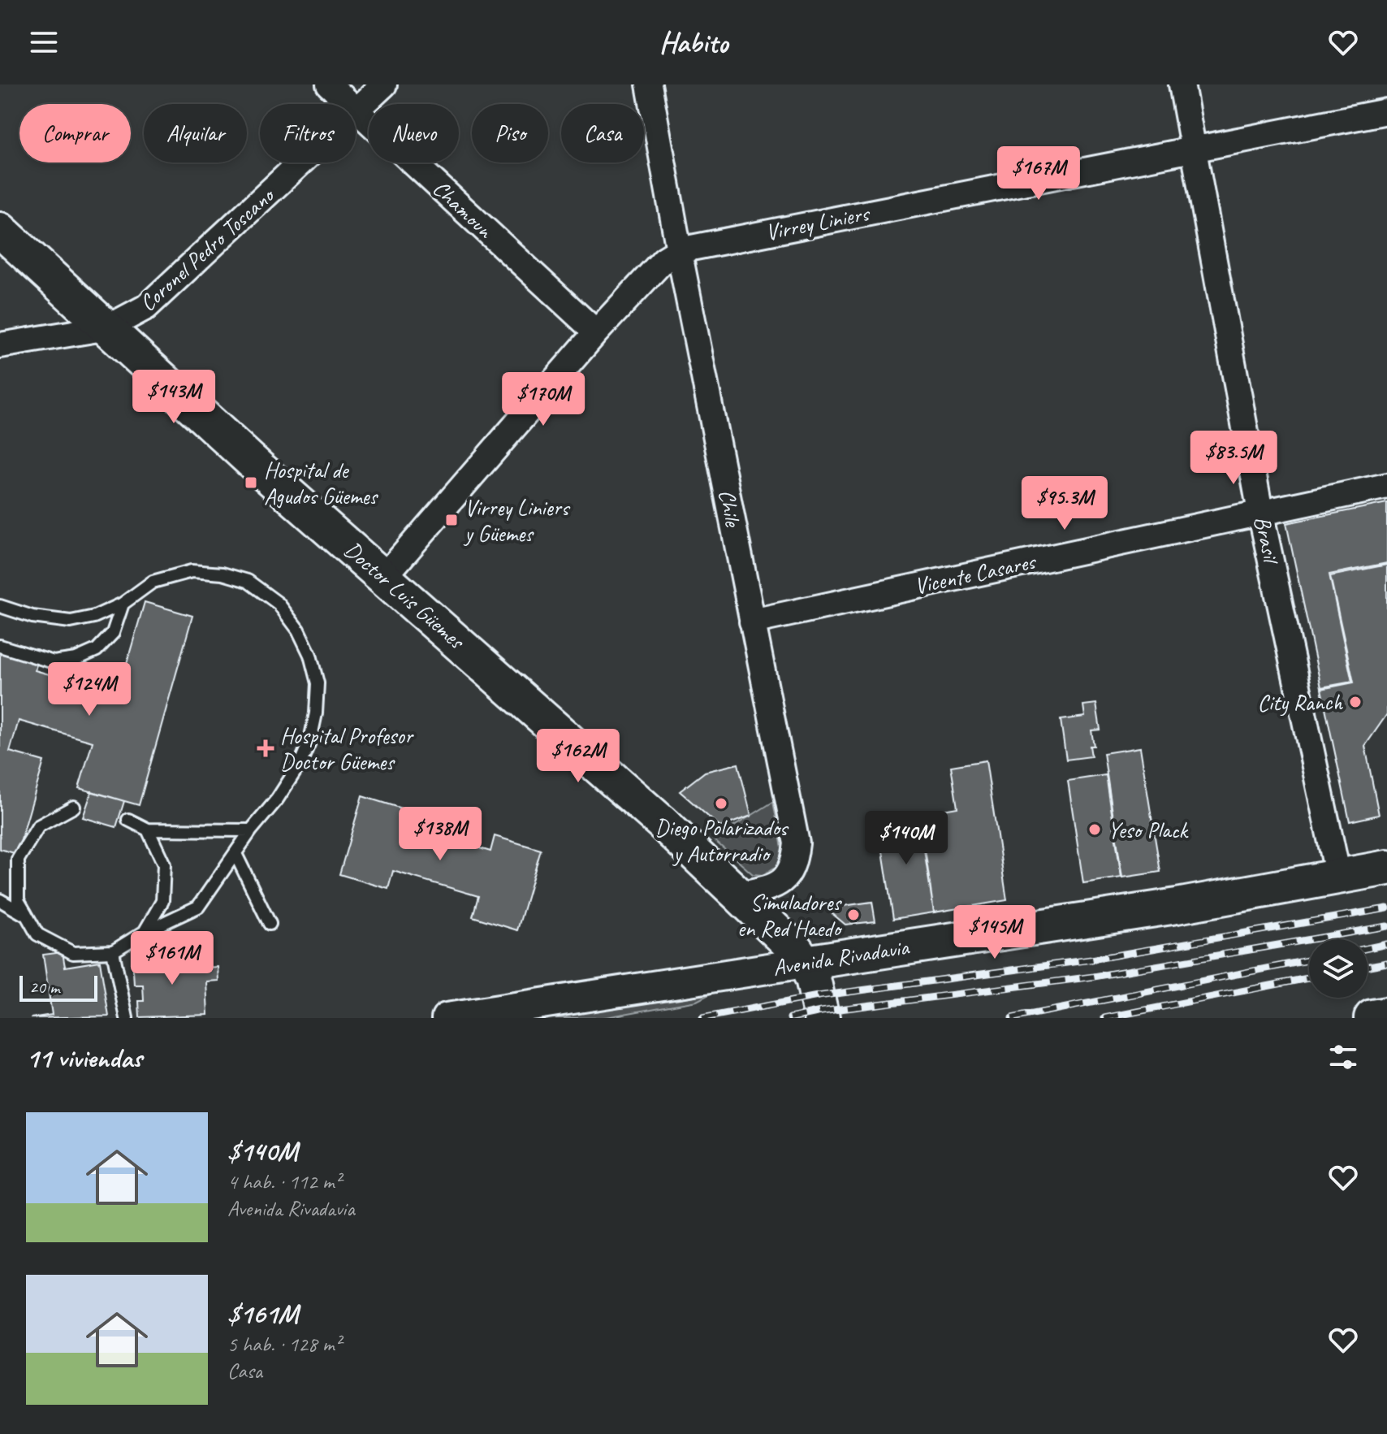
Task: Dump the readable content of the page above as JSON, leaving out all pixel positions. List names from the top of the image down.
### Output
{
  "streets": {
    "main road": ["Doctor Luis Güemes", "Avenida Rivadavia"],
    "street": [
      "Chamoun",
      "Virrey Liniers",
      "Coronel Pedro Toscano",
      "Chile",
      "Brasil",
      "Vicente Casares"
    ]
  },
  "crossings": [
    ["Chamoun", "Virrey Liniers"],
    ["Chamoun", "Coronel Pedro Toscano"],
    ["Virrey Liniers", "Chile"],
    ["Virrey Liniers", "Brasil"],
    ["Virrey Liniers", "Doctor Luis Güemes"],
    ["Coronel Pedro Toscano", "Doctor Luis Güemes"],
    ["Chile", "Vicente Casares"],
    ["Chile", "Doctor Luis Güemes"],
    ["Brasil", "Vicente Casares"],
    ["Brasil", "Avenida Rivadavia"],
    ["Doctor Luis Güemes", "Avenida Rivadavia"]
  ],
  "places": {
    "transit": ["Hospital de Agudos Güemes", "Virrey Liniers y Güemes"],
    "other": [
      "City Ranch",
      "Diego Polarizados y Autorradio",
      "Yeso Plack",
      "Simuladores en Red Haedo"
    ],
    "health": ["Hospital Profesor Doctor Güemes"]
  },
  "scale_bar": "20 m",
  "page": {
    "header": "Habito",
    "chip": [
      "Comprar",
      "Alquilar",
      "Filtros",
      "Nuevo",
      "Piso",
      "Casa"
    ],
    "price": [
      "$167M",
      "$143M",
      "$170M",
      "$83.5M",
      "$95.3M",
      "$124M",
      "$162M",
      "$138M",
      "$140M",
      "$145M",
      "$161M"
    ],
    "scale": "20 m",
    "heading": "11 viviendas",
    "list": [
      {
        "name": "$140M",
        "note": "4 hab. · 112 m² · Avenida Rivadavia"
      },
      {
        "name": "$161M",
        "note": "5 hab. · 128 m² · Casa"
      }
    ]
  }
}
